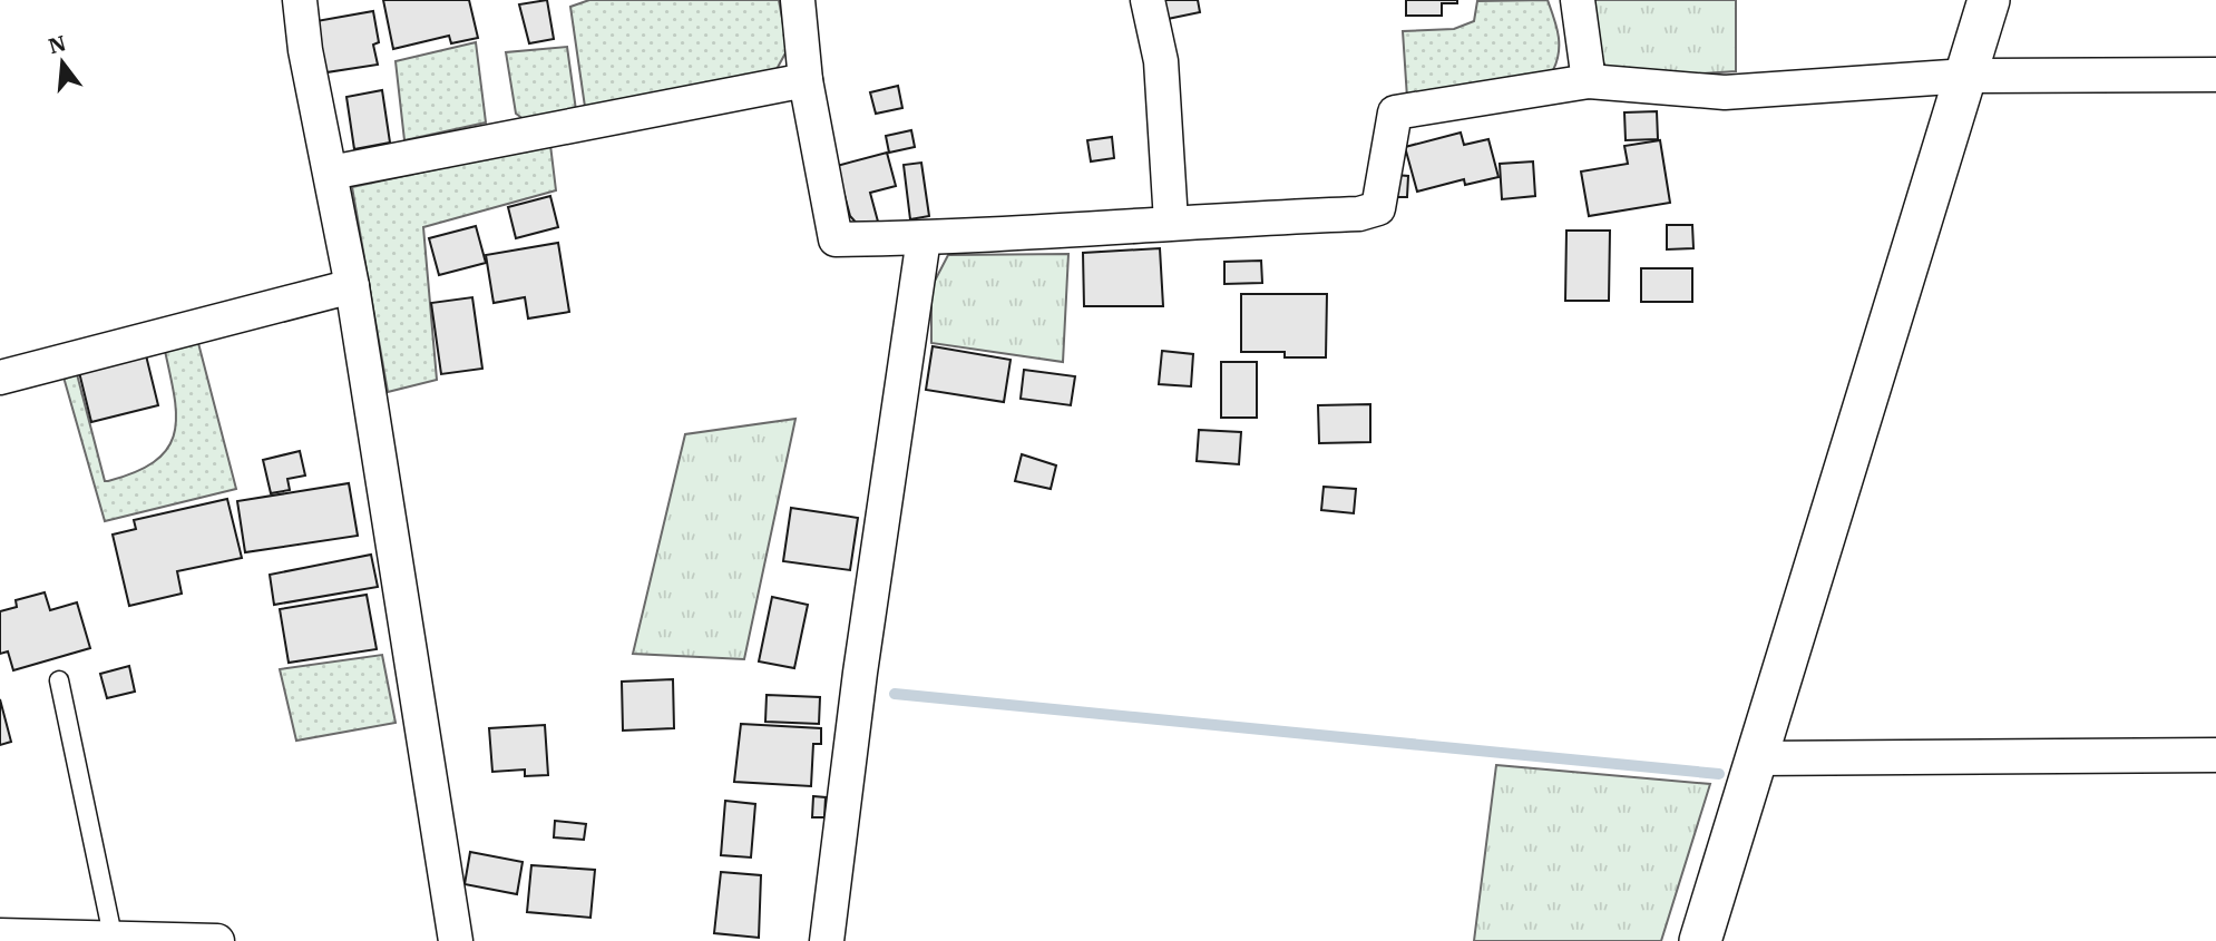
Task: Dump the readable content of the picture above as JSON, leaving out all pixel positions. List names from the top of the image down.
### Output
{
  "north": "top"
}
